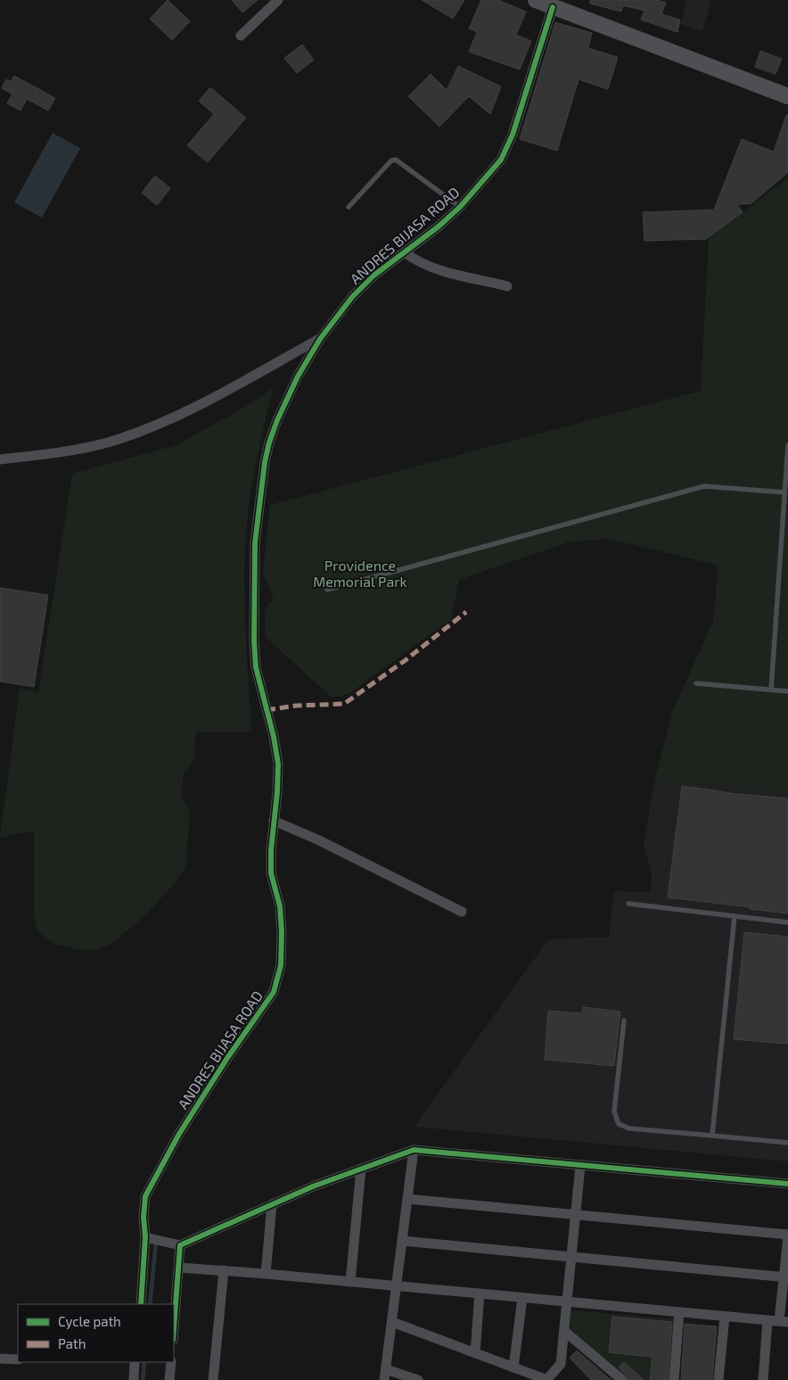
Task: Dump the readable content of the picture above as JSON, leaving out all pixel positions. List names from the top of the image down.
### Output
{
  "streets": {
    "street": ["ANDRES BIJASA ROAD"]
  },
  "parks": ["Providence Memorial Park"],
  "legend": ["Cycle path", "Path"]
}
